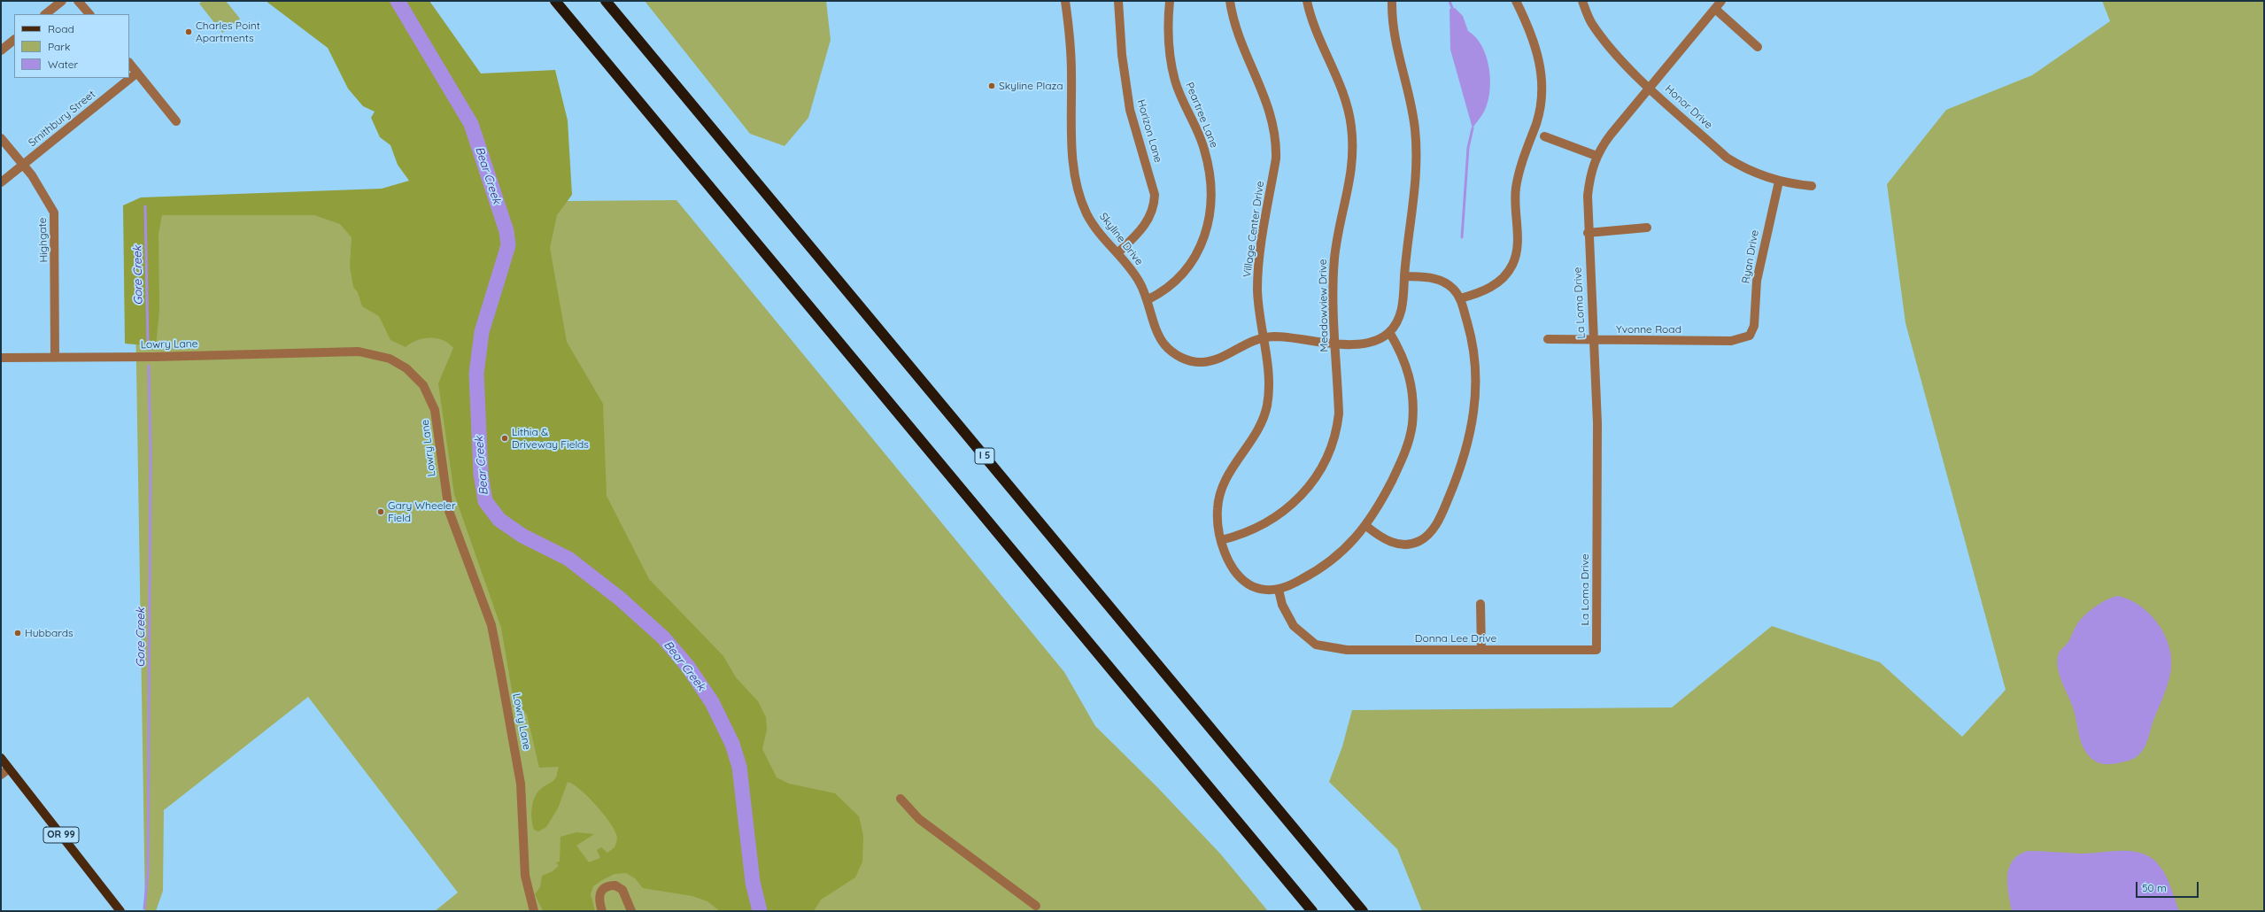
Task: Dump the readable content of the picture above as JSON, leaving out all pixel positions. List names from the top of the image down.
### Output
{
  "streets": {
    "highway": ["I 5"],
    "main road": ["OR 99"],
    "street": [
      "Honor Drive",
      "Peartree Lane",
      "Smithbury Street",
      "Horizon Lane",
      "Village Center Drive",
      "Skyline Drive",
      "Highgate",
      "Ryan Drive",
      "La Loma Drive",
      "Meadowview Drive",
      "Yvonne Road",
      "Lowry Lane",
      "Donna Lee Drive"
    ]
  },
  "crossings": [
    ["Honor Drive", "Ryan Drive"],
    ["Honor Drive", "La Loma Drive"],
    ["Peartree Lane", "Skyline Drive"],
    ["Smithbury Street", "Highgate"],
    ["Horizon Lane", "Skyline Drive"],
    ["Village Center Drive", "Skyline Drive"],
    ["Village Center Drive", "Meadowview Drive"],
    ["Village Center Drive", "Donna Lee Drive"],
    ["Skyline Drive", "Meadowview Drive"],
    ["Highgate", "Lowry Lane"],
    ["Ryan Drive", "Yvonne Road"],
    ["La Loma Drive", "Yvonne Road"],
    ["La Loma Drive", "Donna Lee Drive"]
  ],
  "water": ["Bear Creek", "Gore Creek"],
  "places": [
    "Charles Point Apartments",
    "Skyline Plaza",
    "Lithia & Driveway Fields",
    "Gary Wheeler Field",
    "Hubbards"
  ],
  "legend": ["Road", "Park", "Water"],
  "scale_bar": "50 m"
}
